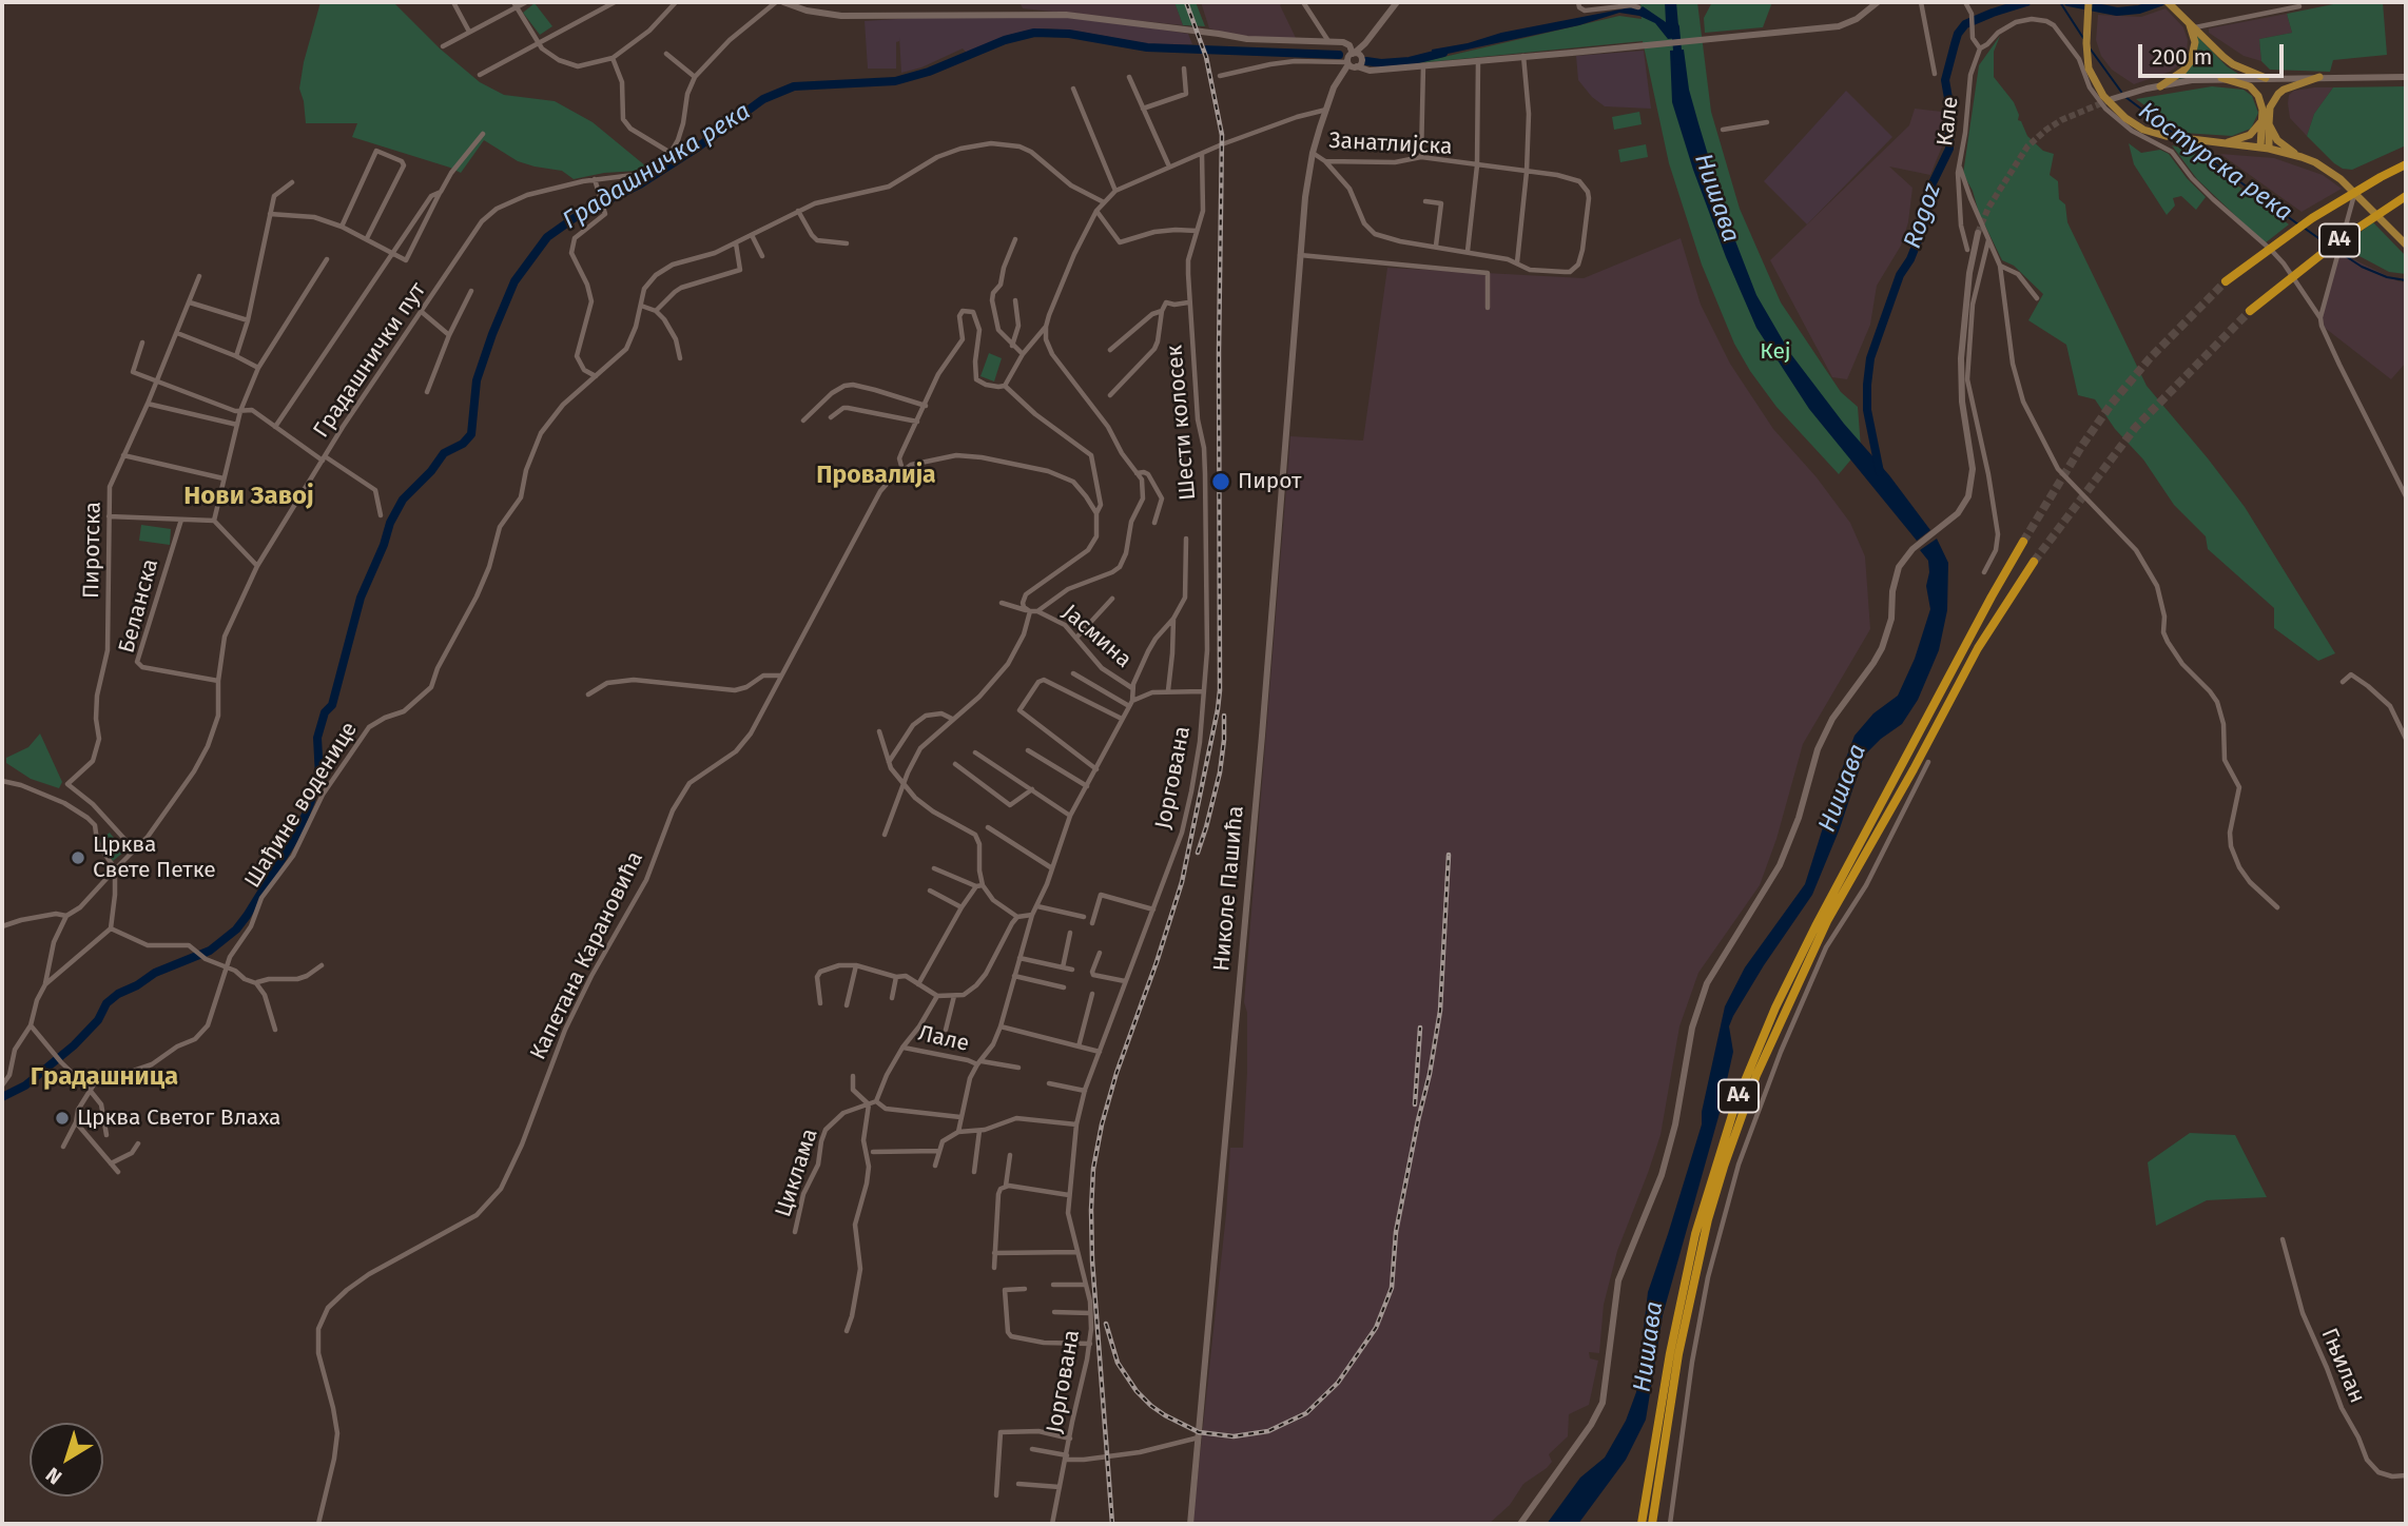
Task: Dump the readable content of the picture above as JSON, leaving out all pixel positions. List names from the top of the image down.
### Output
{
  "streets": {
    "highway": ["A4"],
    "main road": ["Николе Пашића"],
    "street": [
      "Кале",
      "Занатлијска",
      "Градашнички пут",
      "Шести колосек",
      "Пиротска",
      "Беланска",
      "Јасмина",
      "Јоргована",
      "Шађине воденице",
      "Капетана Карановића",
      "Лале",
      "Циклама",
      "Гњилан"
    ]
  },
  "crossings": [
    ["Занатлијска", "Николе Пашића"],
    ["Градашнички пут", "Пиротска"],
    ["Градашнички пут", "Беланска"],
    ["Шести колосек", "Јоргована"]
  ],
  "districts": ["Провалија", "Нови Завој", "Градашница"],
  "water": [
    "Костурска река",
    "Градашничка река",
    "Нишава",
    "Rogoz"
  ],
  "parks": ["Кеј"],
  "places": ["Пирот", "Црква Свете Петке", "Црква Светог Влаха"],
  "scale_bar": "200 m",
  "north": "bottom left"
}
